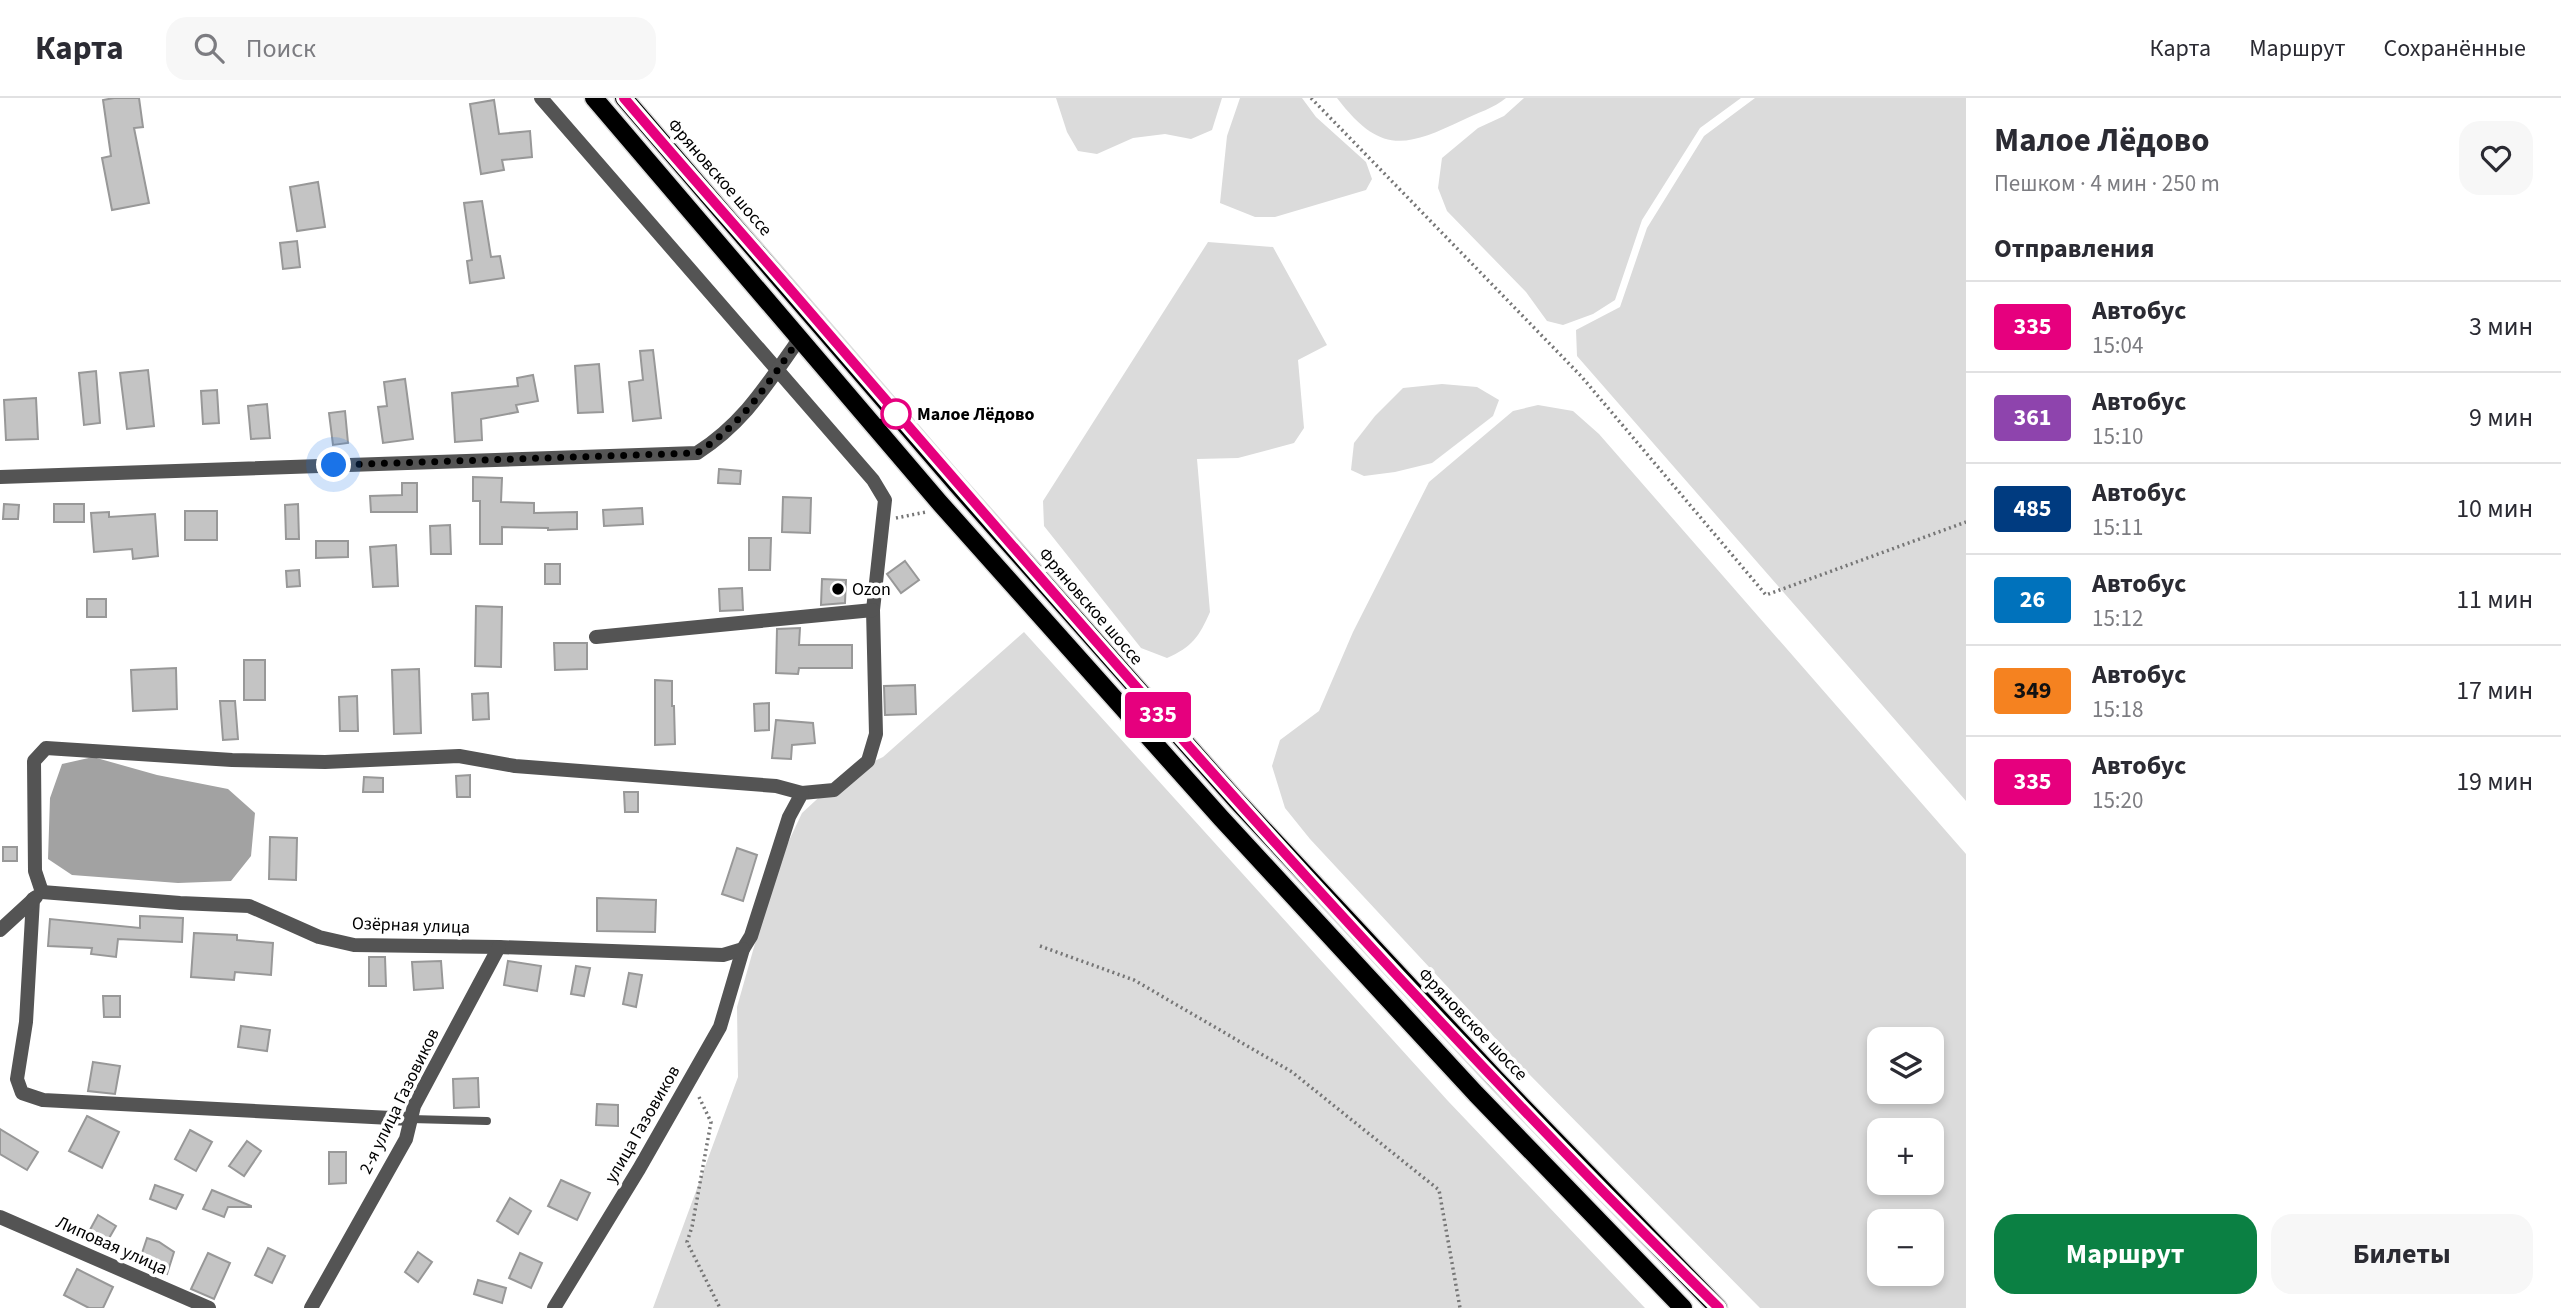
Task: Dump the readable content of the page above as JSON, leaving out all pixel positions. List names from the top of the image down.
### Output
{
  "streets": {
    "main road": ["Фряновское шоссе"],
    "street": [
      "Озёрная улица",
      "2-я улица Газовиков",
      "улица Газовиков",
      "Липовая улица"
    ]
  },
  "crossings": [
    ["Озёрная улица", "2-я улица Газовиков"],
    ["Озёрная улица", "улица Газовиков"]
  ],
  "places": ["Малое Лёдово", "Ozon"],
  "lines": ["bus line 335"],
  "page": {
    "header": "Карта",
    "search": "Поиск",
    "nav": ["Карта", "Маршрут", "Сохранённые"],
    "on_map": "335",
    "heading": [
      ["Малое Лёдово", "Пешком · 4 мин · 250 m"],
      "Отправления"
    ],
    "list": [
      {
        "mark": "335",
        "name": "Автобус",
        "note": "15:04",
        "value": "3 мин"
      },
      {
        "mark": "361",
        "name": "Автобус",
        "note": "15:10",
        "value": "9 мин"
      },
      {
        "mark": "485",
        "name": "Автобус",
        "note": "15:11",
        "value": "10 мин"
      },
      {
        "mark": "26",
        "name": "Автобус",
        "note": "15:12",
        "value": "11 мин"
      },
      {
        "mark": "349",
        "name": "Автобус",
        "note": "15:18",
        "value": "17 мин"
      },
      {
        "mark": "335",
        "name": "Автобус",
        "note": "15:20",
        "value": "19 мин"
      }
    ],
    "map_buttons": ["+", "−"],
    "buttons": ["Маршрут", "Билеты"]
  }
}
